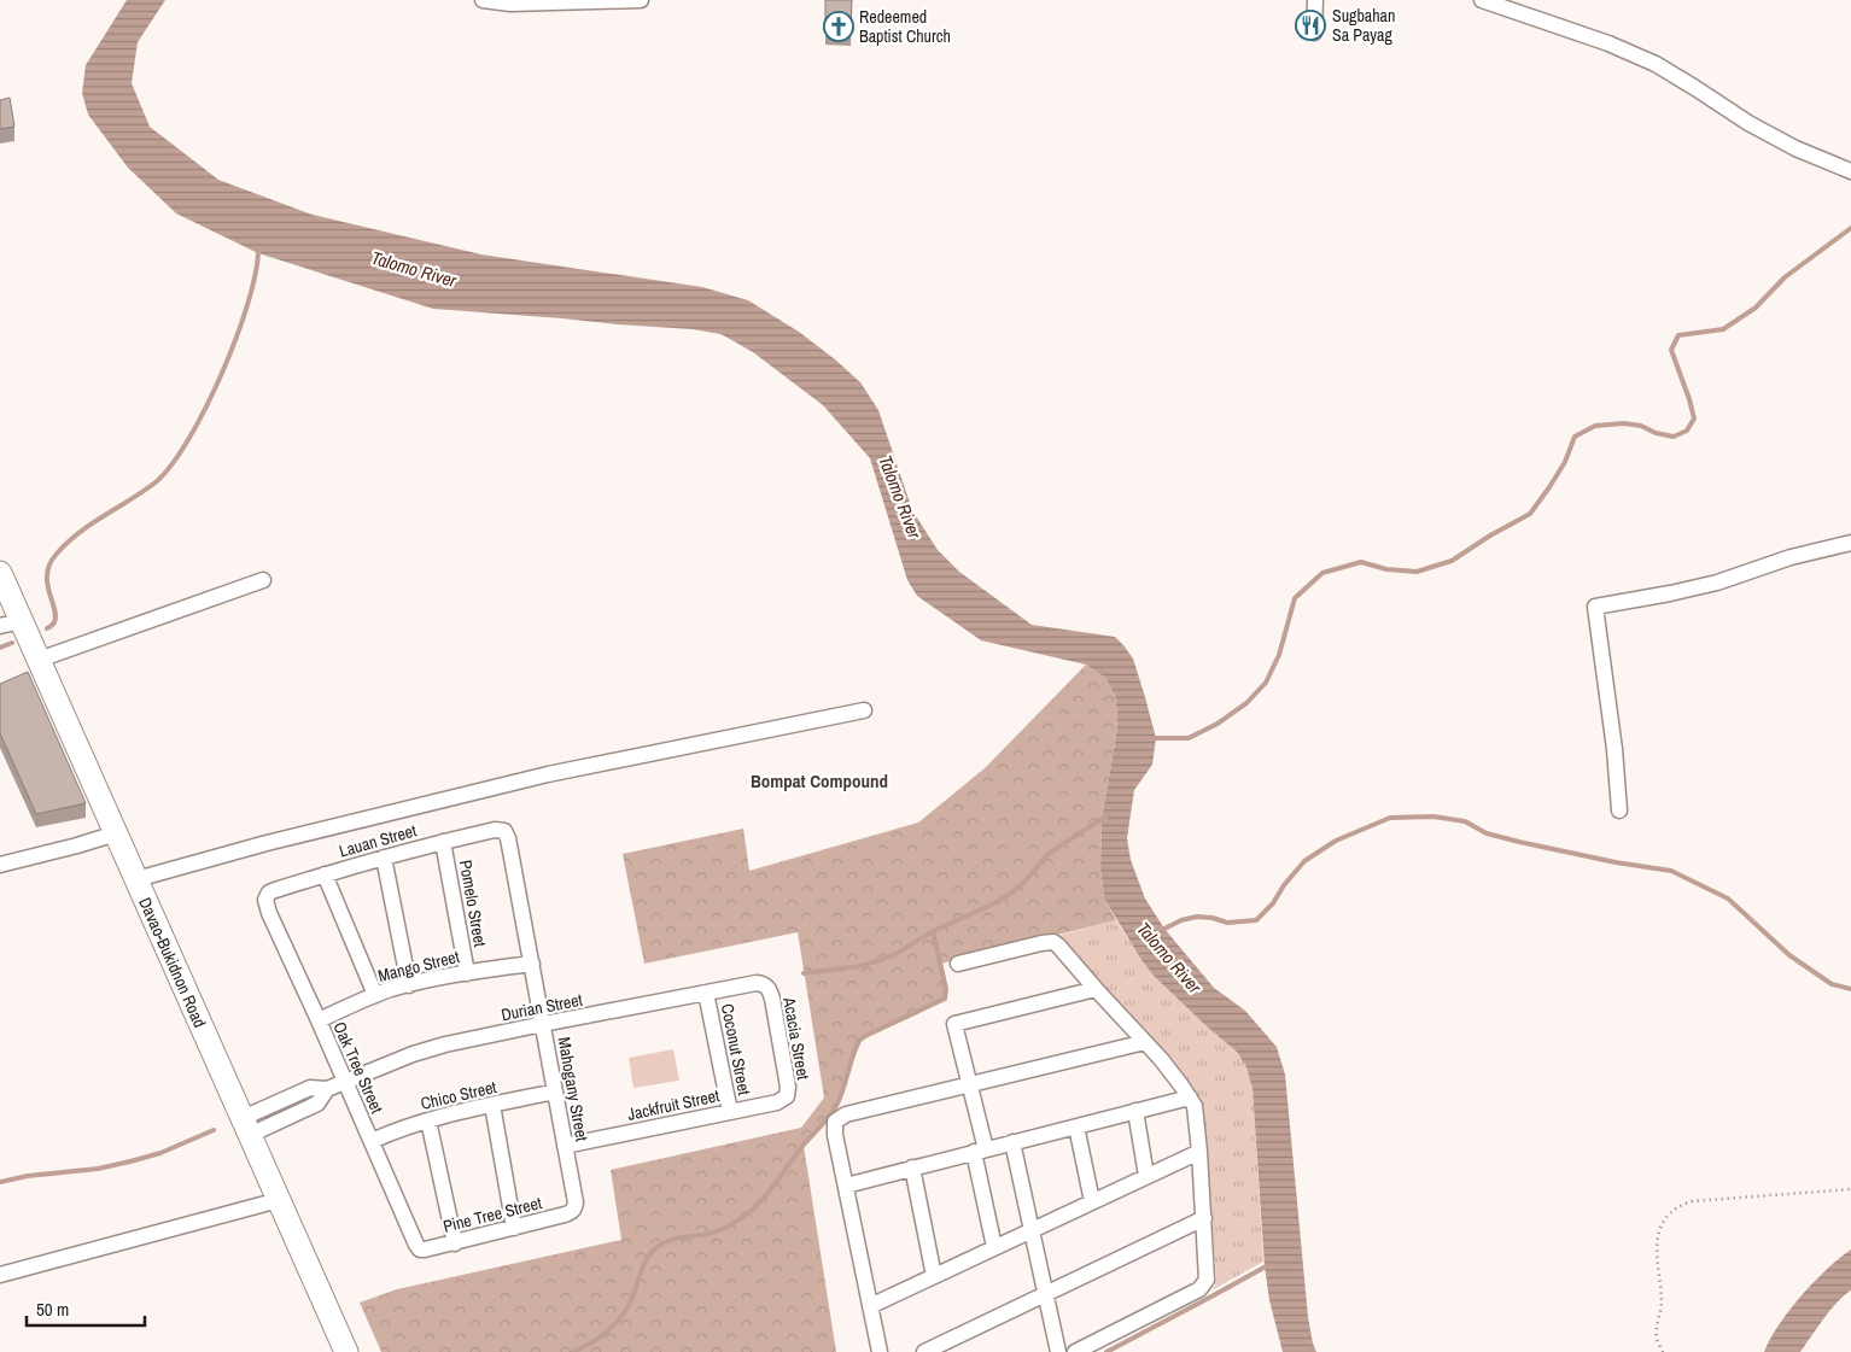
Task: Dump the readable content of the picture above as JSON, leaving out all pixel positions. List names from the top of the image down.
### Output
{
  "streets": {
    "highway": ["Davao-Bukidnon Road"],
    "street": [
      "Lauan Street",
      "Pomelo Street",
      "Mango Street",
      "Durian Street",
      "Acacia Street",
      "Coconut Street",
      "Oak Tree Street",
      "Mahogany Street",
      "Chico Street",
      "Jackfruit Street",
      "Pine Tree Street"
    ]
  },
  "crossings": [
    ["Lauan Street", "Pomelo Street"],
    ["Lauan Street", "Oak Tree Street"],
    ["Lauan Street", "Mahogany Street"],
    ["Pomelo Street", "Mango Street"],
    ["Davao-Bukidnon Road", "Durian Street"],
    ["Mango Street", "Oak Tree Street"],
    ["Mango Street", "Mahogany Street"],
    ["Durian Street", "Acacia Street"],
    ["Durian Street", "Coconut Street"],
    ["Durian Street", "Oak Tree Street"],
    ["Durian Street", "Mahogany Street"],
    ["Acacia Street", "Jackfruit Street"],
    ["Coconut Street", "Jackfruit Street"],
    ["Oak Tree Street", "Chico Street"],
    ["Oak Tree Street", "Pine Tree Street"],
    ["Mahogany Street", "Chico Street"],
    ["Mahogany Street", "Jackfruit Street"],
    ["Mahogany Street", "Pine Tree Street"]
  ],
  "districts": ["Bompat Compound"],
  "water": ["Talomo River"],
  "places": {
    "restaurant": ["Sugbahan Sa Payag"],
    "church": ["Redeemed Baptist Church"]
  },
  "scale_bar": "50 m"
}
